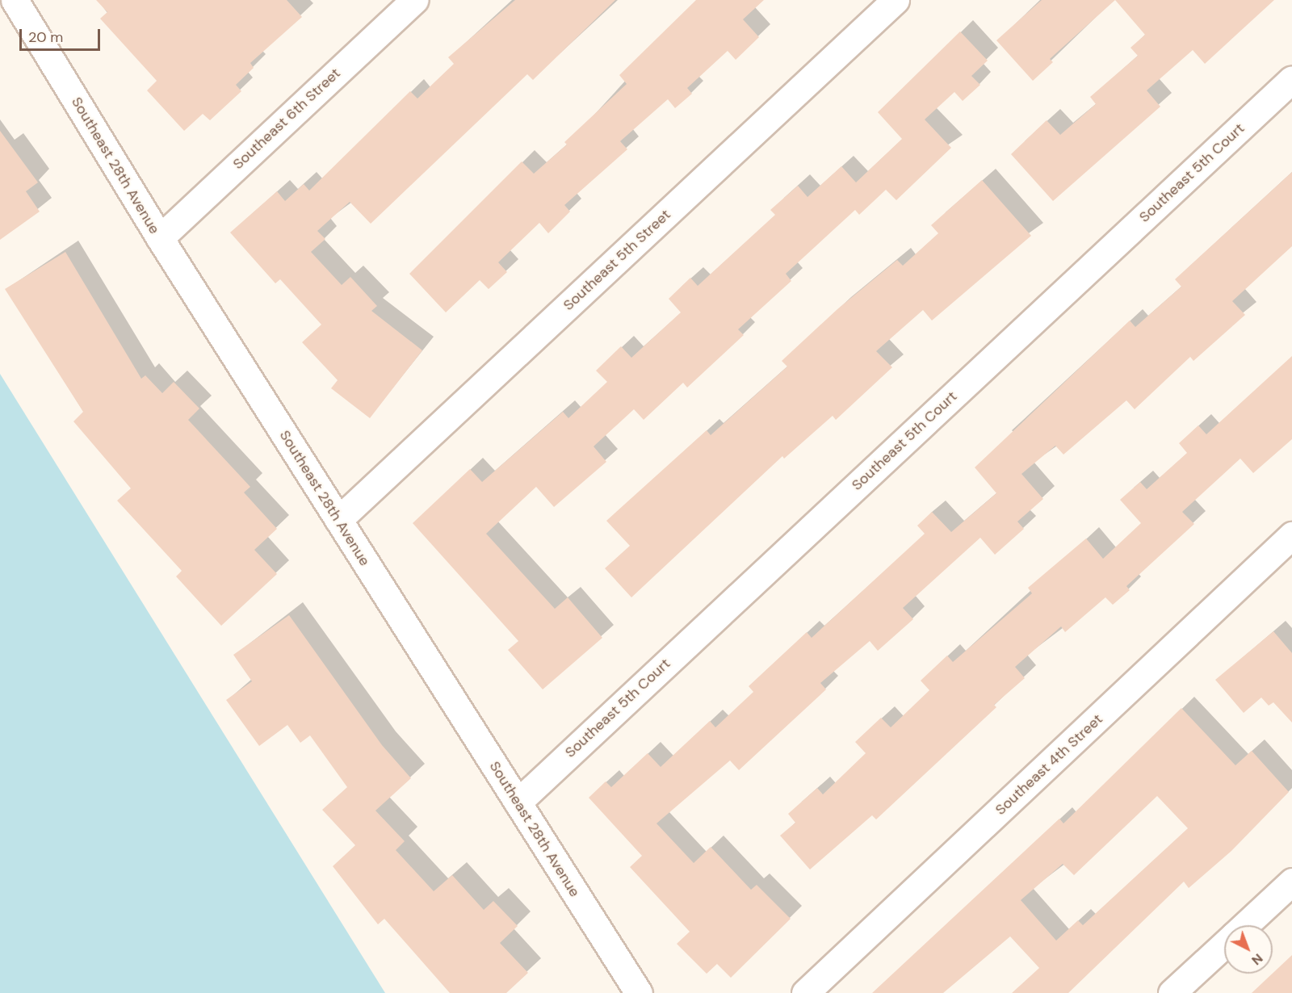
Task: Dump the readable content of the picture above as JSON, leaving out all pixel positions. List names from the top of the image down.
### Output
{
  "streets": {
    "street": [
      "Southeast 6th Street",
      "Southeast 28th Avenue",
      "Southeast 5th Court",
      "Southeast 5th Street",
      "Southeast 4th Street"
    ]
  },
  "crossings": [
    ["Southeast 6th Street", "Southeast 28th Avenue"],
    ["Southeast 28th Avenue", "Southeast 5th Court"],
    ["Southeast 28th Avenue", "Southeast 5th Street"]
  ],
  "scale_bar": "20 m",
  "north": "bottom right"
}
